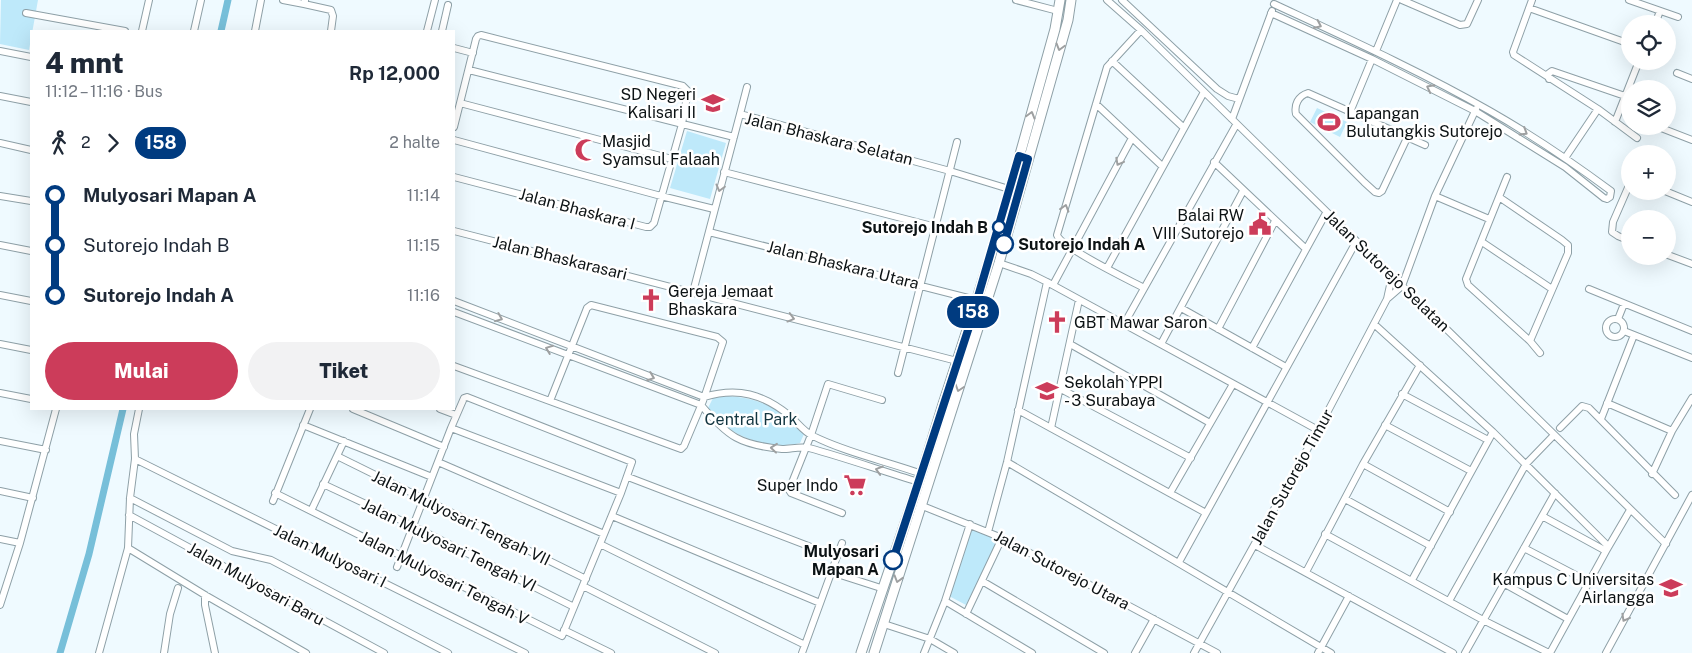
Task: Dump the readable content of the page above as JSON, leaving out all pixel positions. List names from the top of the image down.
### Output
{
  "streets": {
    "street": [
      "Jalan Bhaskara Selatan",
      "Jalan Bhaskara I",
      "Jalan Bhaskarasari",
      "Jalan Bhaskara Utara",
      "Jalan Sutorejo Selatan",
      "Jalan Sutorejo Timur",
      "Jalan Mulyosari Tengah VII",
      "Jalan Mulyosari Tengah VI",
      "Jalan Mulyosari I",
      "Jalan Sutorejo Utara",
      "Jalan Mulyosari Tengah V",
      "Jalan Mulyosari Baru"
    ]
  },
  "crossings": [
    ["Jalan Bhaskara Selatan", "Jalan Bhaskarasari"],
    ["Jalan Bhaskara Selatan", "Jalan Bhaskara Utara"],
    ["Jalan Sutorejo Selatan", "Jalan Sutorejo Timur"],
    ["Jalan Sutorejo Timur", "Jalan Sutorejo Utara"]
  ],
  "one_way": ["Jalan Bhaskarasari"],
  "parks": ["Central Park"],
  "places": {
    "school or university": ["SD Negeri Kalisari II", "Sekolah YPPI - 3 Surabaya", "Kampus C Universitas Airlangga"],
    "sports": ["Lapangan Bulutangkis Sutorejo"],
    "mosque": ["Masjid Syamsul Falaah"],
    "public building": ["Balai RW VIII Sutorejo"],
    "other": ["Sutorejo Indah B", "Sutorejo Indah A", "Mulyosari Mapan A"],
    "church": ["Gereja Jemaat Bhaskara", "GBT Mawar Saron"],
    "supermarket": ["Super Indo"]
  },
  "lines": ["bus line 158"],
  "page": {
    "on_map": "158",
    "map_buttons": ["+", "−"],
    "heading": ["4 mnt", "11:12 – 11:16 · Bus", "Rp 12,000"],
    "legs": ["2", "158", "2 halte"],
    "list": [
      {
        "name": "Mulyosari Mapan A",
        "value": "11:14"
      },
      {
        "name": "Sutorejo Indah B",
        "value": "11:15"
      },
      {
        "name": "Sutorejo Indah A",
        "value": "11:16"
      }
    ],
    "buttons": ["Mulai", "Tiket"]
  }
}
